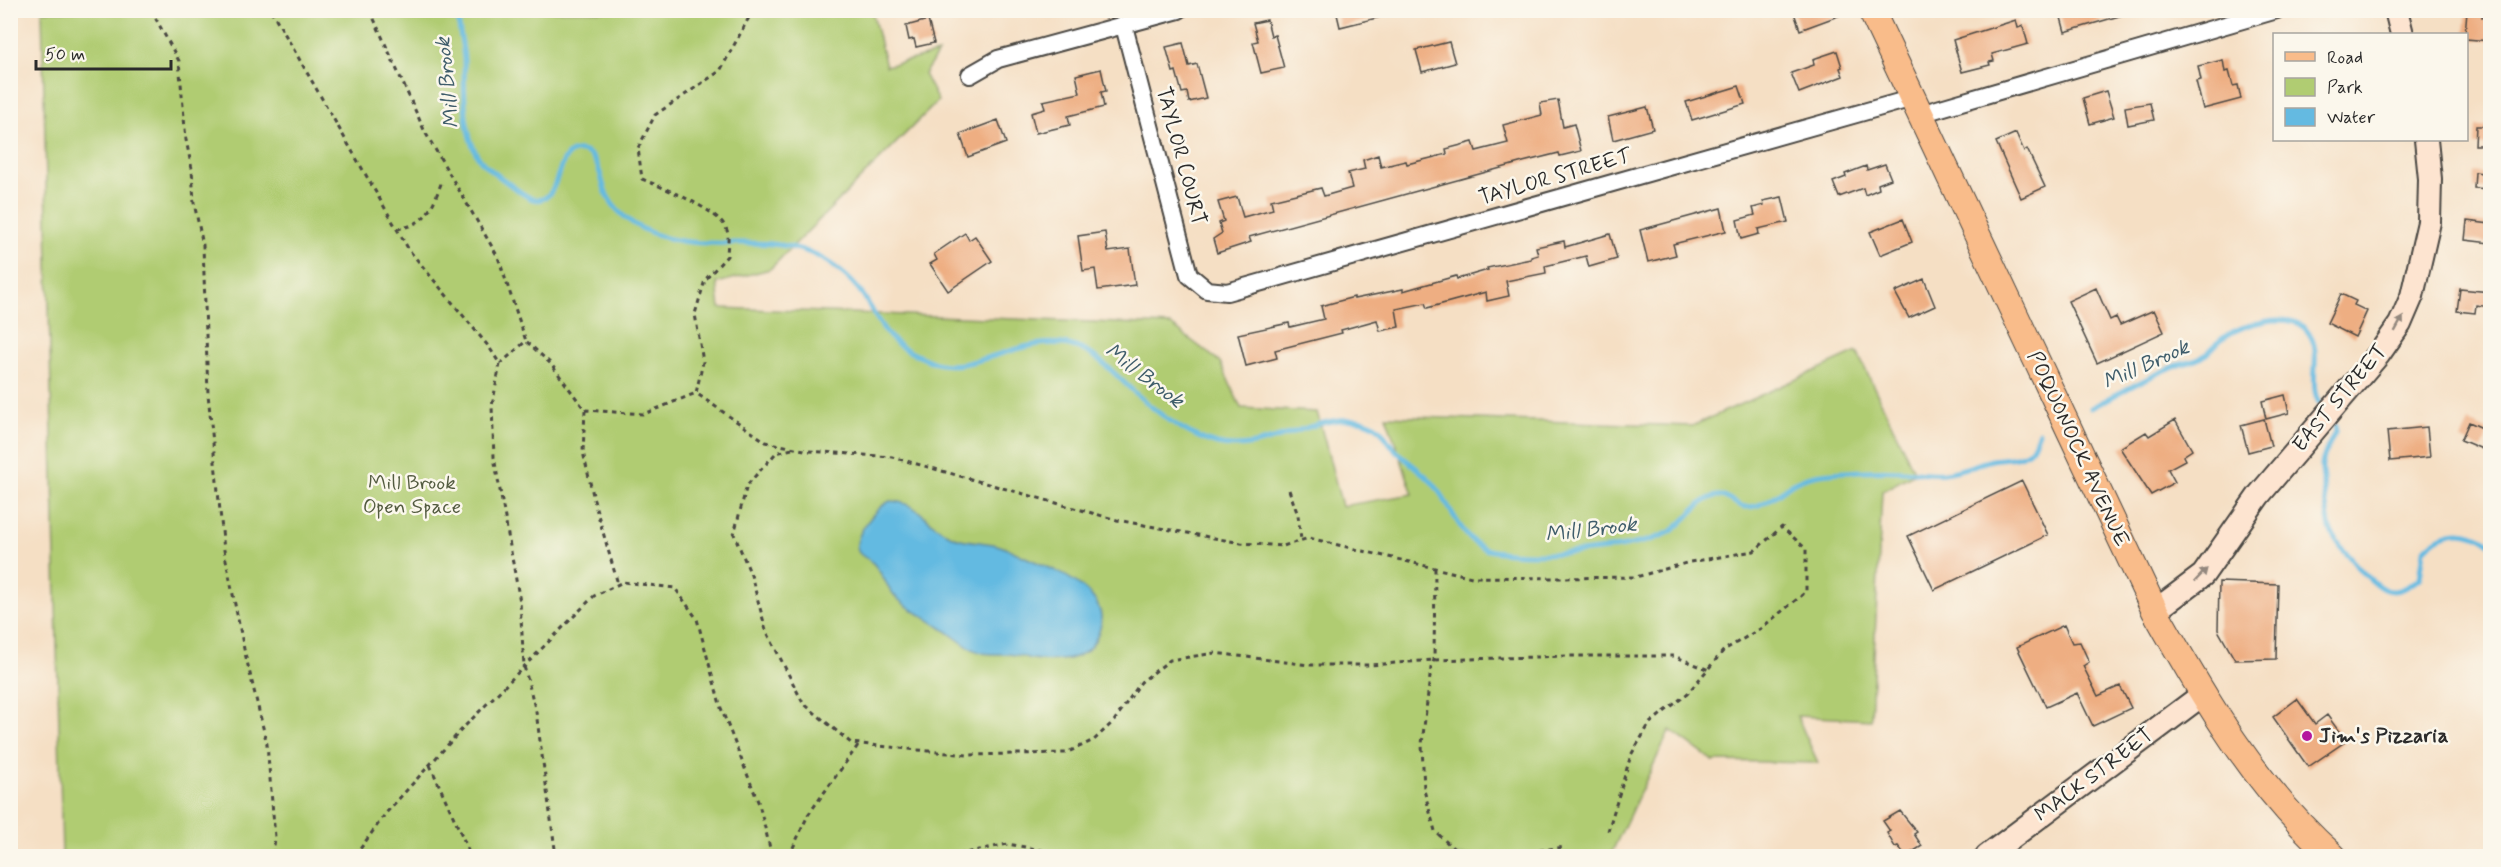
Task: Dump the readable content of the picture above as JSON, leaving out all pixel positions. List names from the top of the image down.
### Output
{
  "streets": {
    "main road": ["POQUONOCK AVENUE"],
    "street": [
      "TAYLOR COURT",
      "TAYLOR STREET",
      "EAST STREET",
      "MACK STREET"
    ]
  },
  "crossings": [
    ["TAYLOR COURT", "TAYLOR STREET"],
    ["TAYLOR STREET", "POQUONOCK AVENUE"],
    ["EAST STREET", "POQUONOCK AVENUE"],
    ["POQUONOCK AVENUE", "MACK STREET"]
  ],
  "one_way": ["EAST STREET"],
  "water": ["Mill Brook"],
  "parks": ["Mill Brook Open Space"],
  "places": ["Jim's Pizzaria"],
  "legend": ["Road", "Park", "Water"],
  "scale_bar": "50 m"
}
